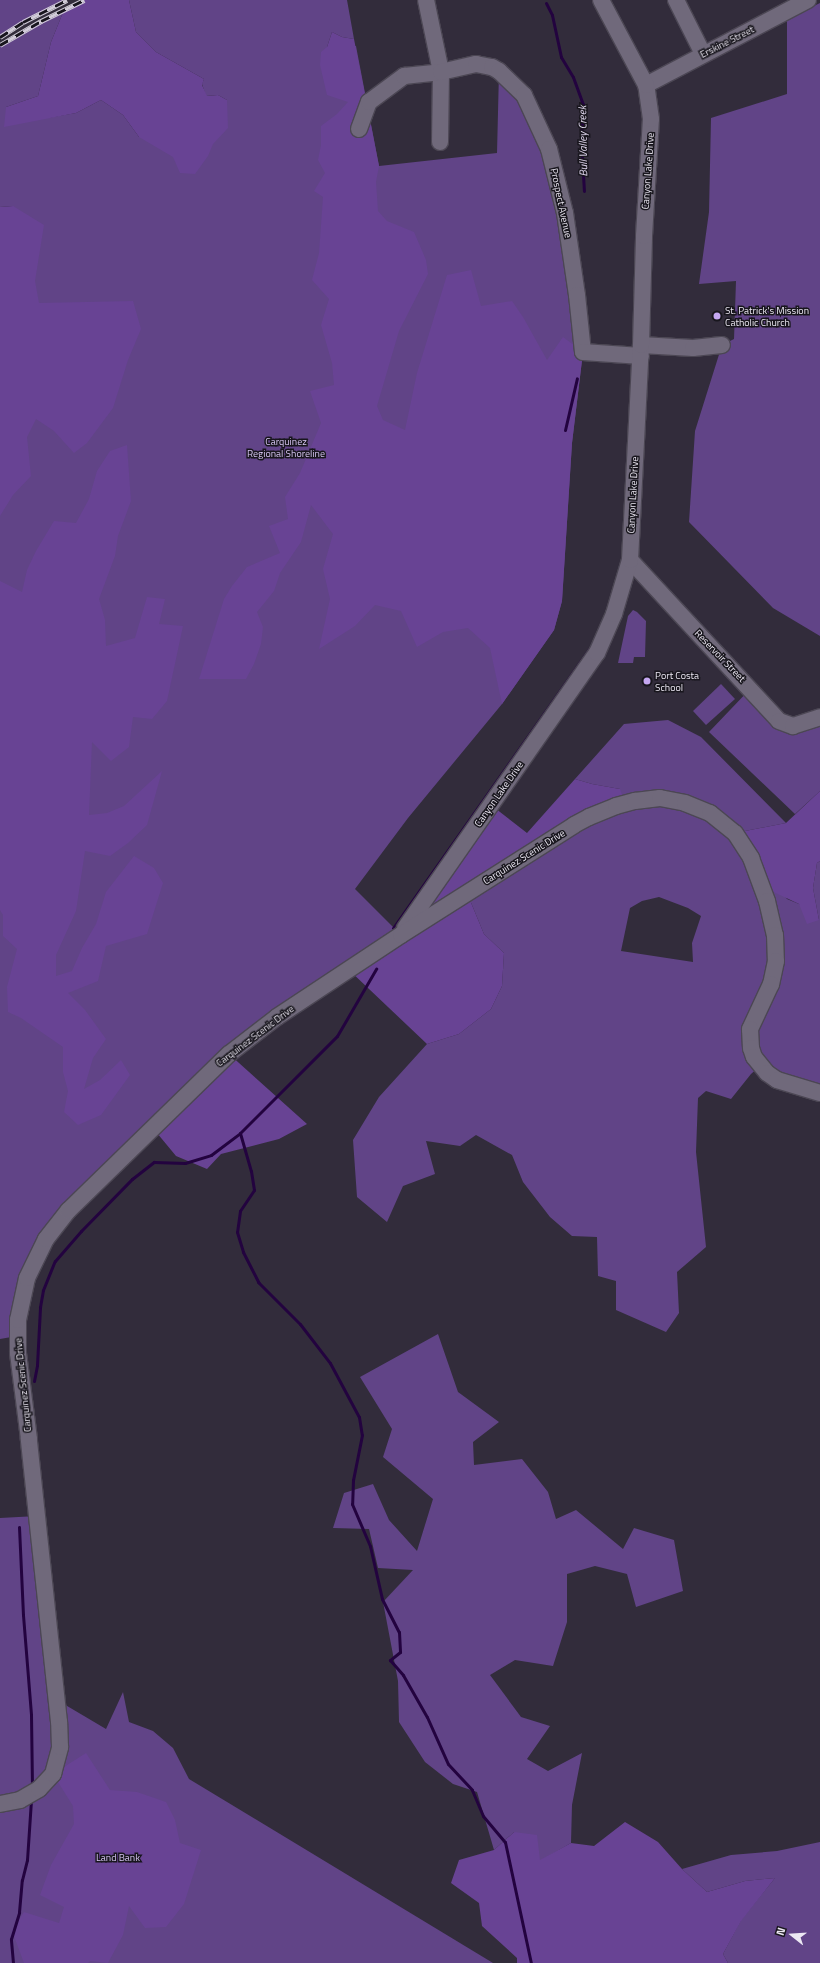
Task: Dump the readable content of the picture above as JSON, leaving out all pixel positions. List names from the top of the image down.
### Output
{
  "streets": {
    "street": [
      "Erskine Street",
      "Canyon Lake Drive",
      "Prospect Avenue",
      "Reservoir Street",
      "Carquinez Scenic Drive"
    ]
  },
  "crossings": [
    ["Erskine Street", "Canyon Lake Drive"],
    ["Canyon Lake Drive", "Prospect Avenue"],
    ["Canyon Lake Drive", "Reservoir Street"],
    ["Canyon Lake Drive", "Carquinez Scenic Drive"]
  ],
  "water": ["Bull Valley Creek"],
  "parks": ["Carquinez Regional Shoreline", "Land Bank"],
  "places": ["St. Patrick's Mission Catholic Church", "Port Costa School"],
  "north": "left"
}
